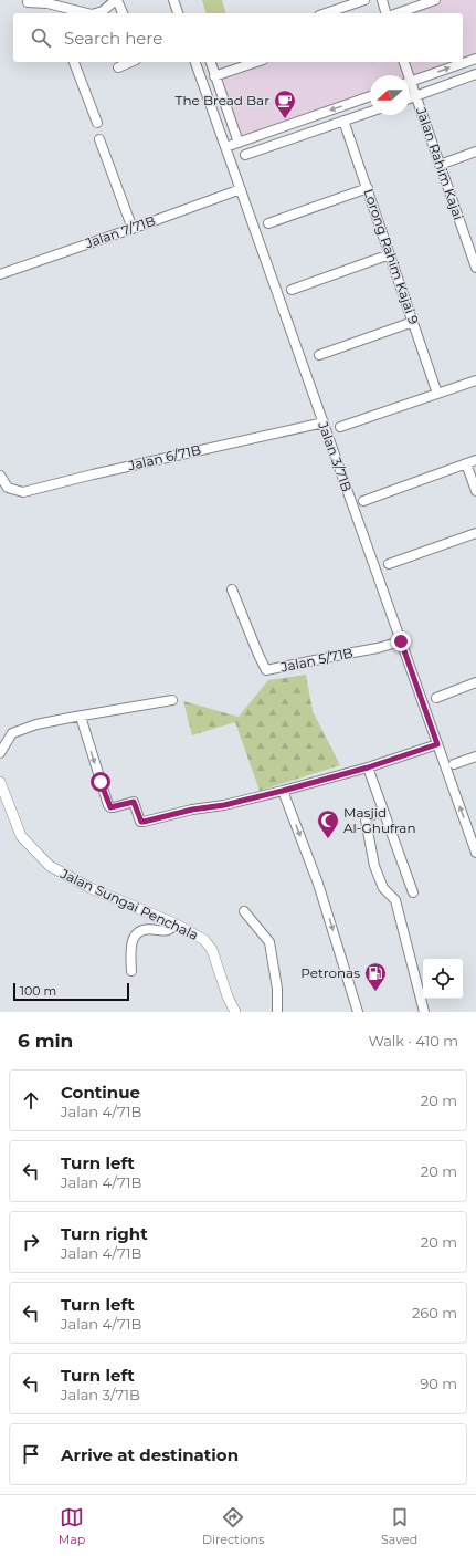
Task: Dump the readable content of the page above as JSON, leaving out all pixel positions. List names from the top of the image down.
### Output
{
  "streets": {
    "street": [
      "Jalan Rahim Kajai",
      "Jalan 7/71B",
      "Lorong Rahim Kajai 9",
      "Jalan 3/71B",
      "Jalan 6/71B",
      "Jalan 5/71B",
      "Jalan Sungai Penchala"
    ]
  },
  "crossings": [
    ["Jalan 7/71B", "Jalan 3/71B"],
    ["Jalan 3/71B", "Jalan 6/71B"],
    ["Jalan 3/71B", "Jalan 5/71B"]
  ],
  "places": {
    "cafe": ["The Bread Bar"],
    "mosque": ["Masjid Al-Ghufran"],
    "fuel station": ["Petronas"]
  },
  "scale_bar": "100 m",
  "north": "left",
  "page": {
    "search": "Search here",
    "scale": "100 m",
    "heading": ["6 min", "Walk · 410 m"],
    "list": [
      ["Continue", "Jalan 4/71B", "20 m"],
      ["Turn left", "Jalan 4/71B", "20 m"],
      ["Turn right", "Jalan 4/71B", "20 m"],
      ["Turn left", "Jalan 4/71B", "260 m"],
      ["Turn left", "Jalan 3/71B", "90 m"],
      "Arrive at destination"
    ],
    "nav": ["Map", "Directions", "Saved"]
  }
}
